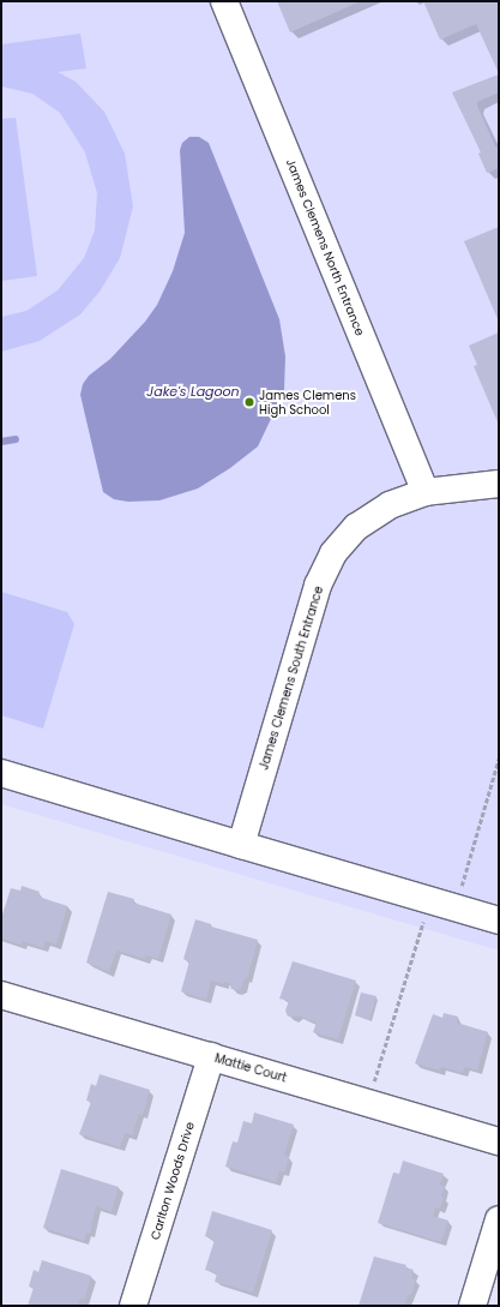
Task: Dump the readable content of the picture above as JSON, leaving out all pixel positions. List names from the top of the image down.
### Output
{
  "streets": {
    "street": [
      "James Clemens North Entrance",
      "James Clemens South Entrance",
      "Mattie Court",
      "Carlton Woods Drive"
    ]
  },
  "crossings": [
    ["James Clemens North Entrance", "James Clemens South Entrance"],
    ["Mattie Court", "Carlton Woods Drive"]
  ],
  "water": ["Jake's Lagoon"],
  "places": ["James Clemens High School"]
}
